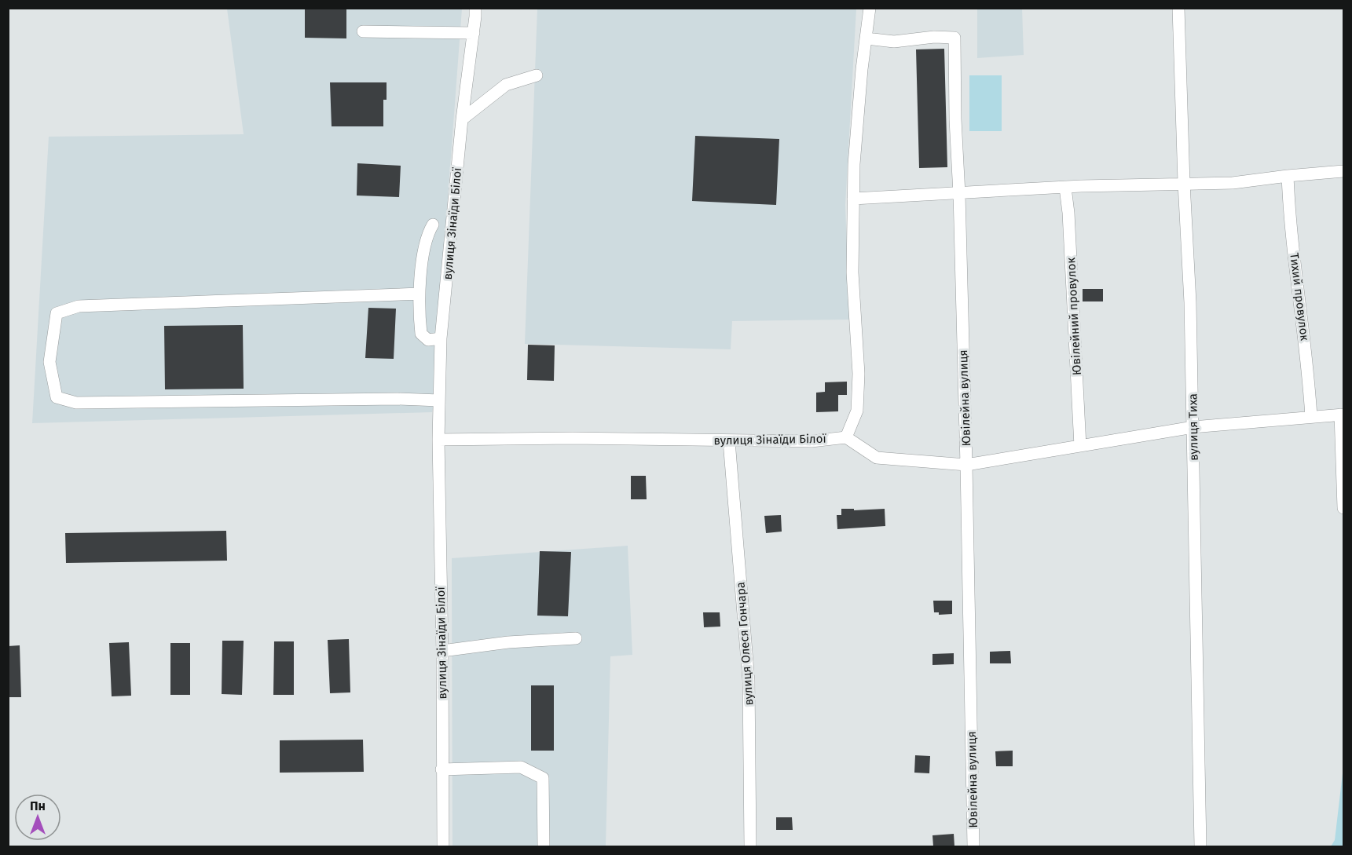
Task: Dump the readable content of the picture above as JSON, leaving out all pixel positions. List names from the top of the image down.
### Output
{
  "streets": {
    "street": [
      "вулиця Зінаїди Білої",
      "Тихий провулок",
      "Ювілейний провулок",
      "Ювілейна вулиця",
      "вулиця Тиха",
      "вулиця Олеся Гончара"
    ]
  },
  "crossings": [
    ["вулиця Зінаїди Білої", "вулиця Олеся Гончара"]
  ],
  "north": "top"
}
